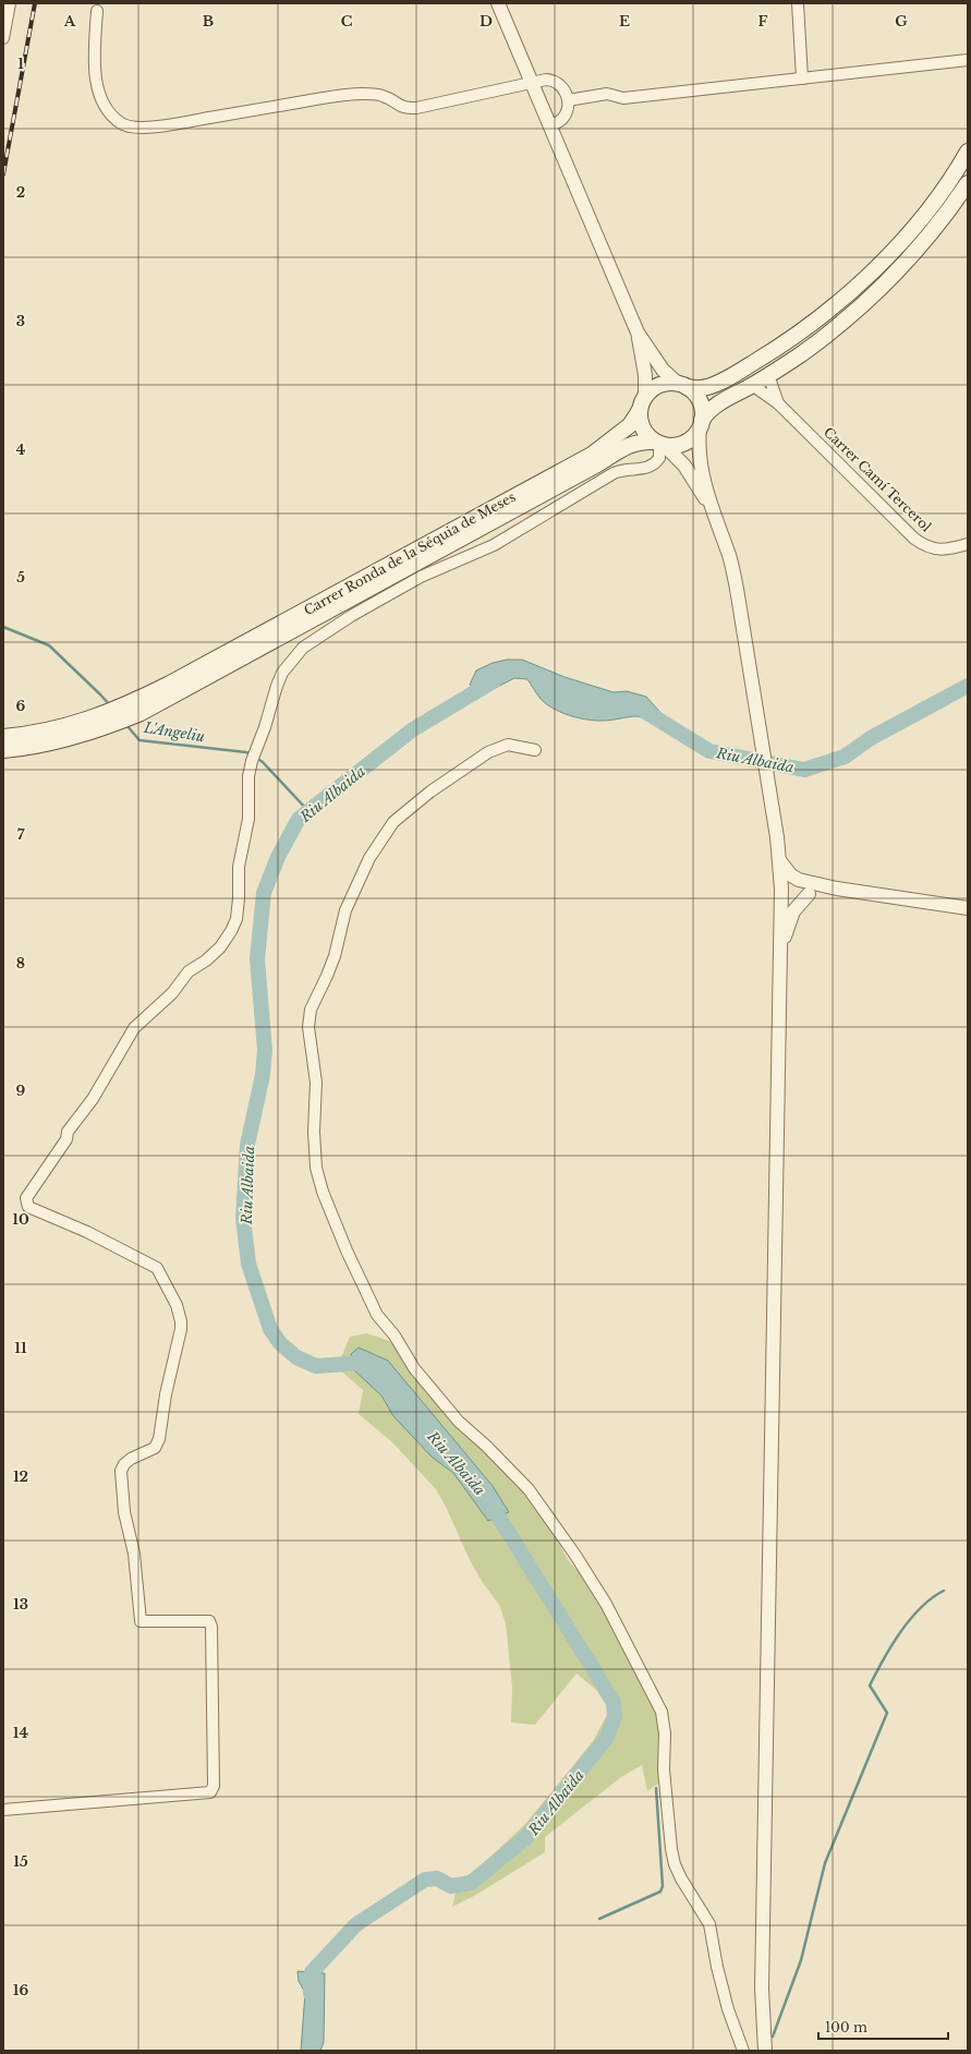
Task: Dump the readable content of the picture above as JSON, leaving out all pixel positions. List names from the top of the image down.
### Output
{
  "streets": {
    "main road": ["Carrer Ronda de la Séquia de Meses"],
    "street": ["Carrer Camí Tercerol"]
  },
  "water": ["L'Angeliu", "Riu Albaida"],
  "scale_bar": "100 m",
  "grid": {
    "columns": [
      "A",
      "B",
      "C",
      "D",
      "E",
      "F",
      "G"
    ],
    "rows": [
      "1",
      "2",
      "3",
      "4",
      "5",
      "6",
      "7",
      "8",
      "9",
      "10",
      "11",
      "12",
      "13",
      "14",
      "15",
      "16"
    ]
  }
}
